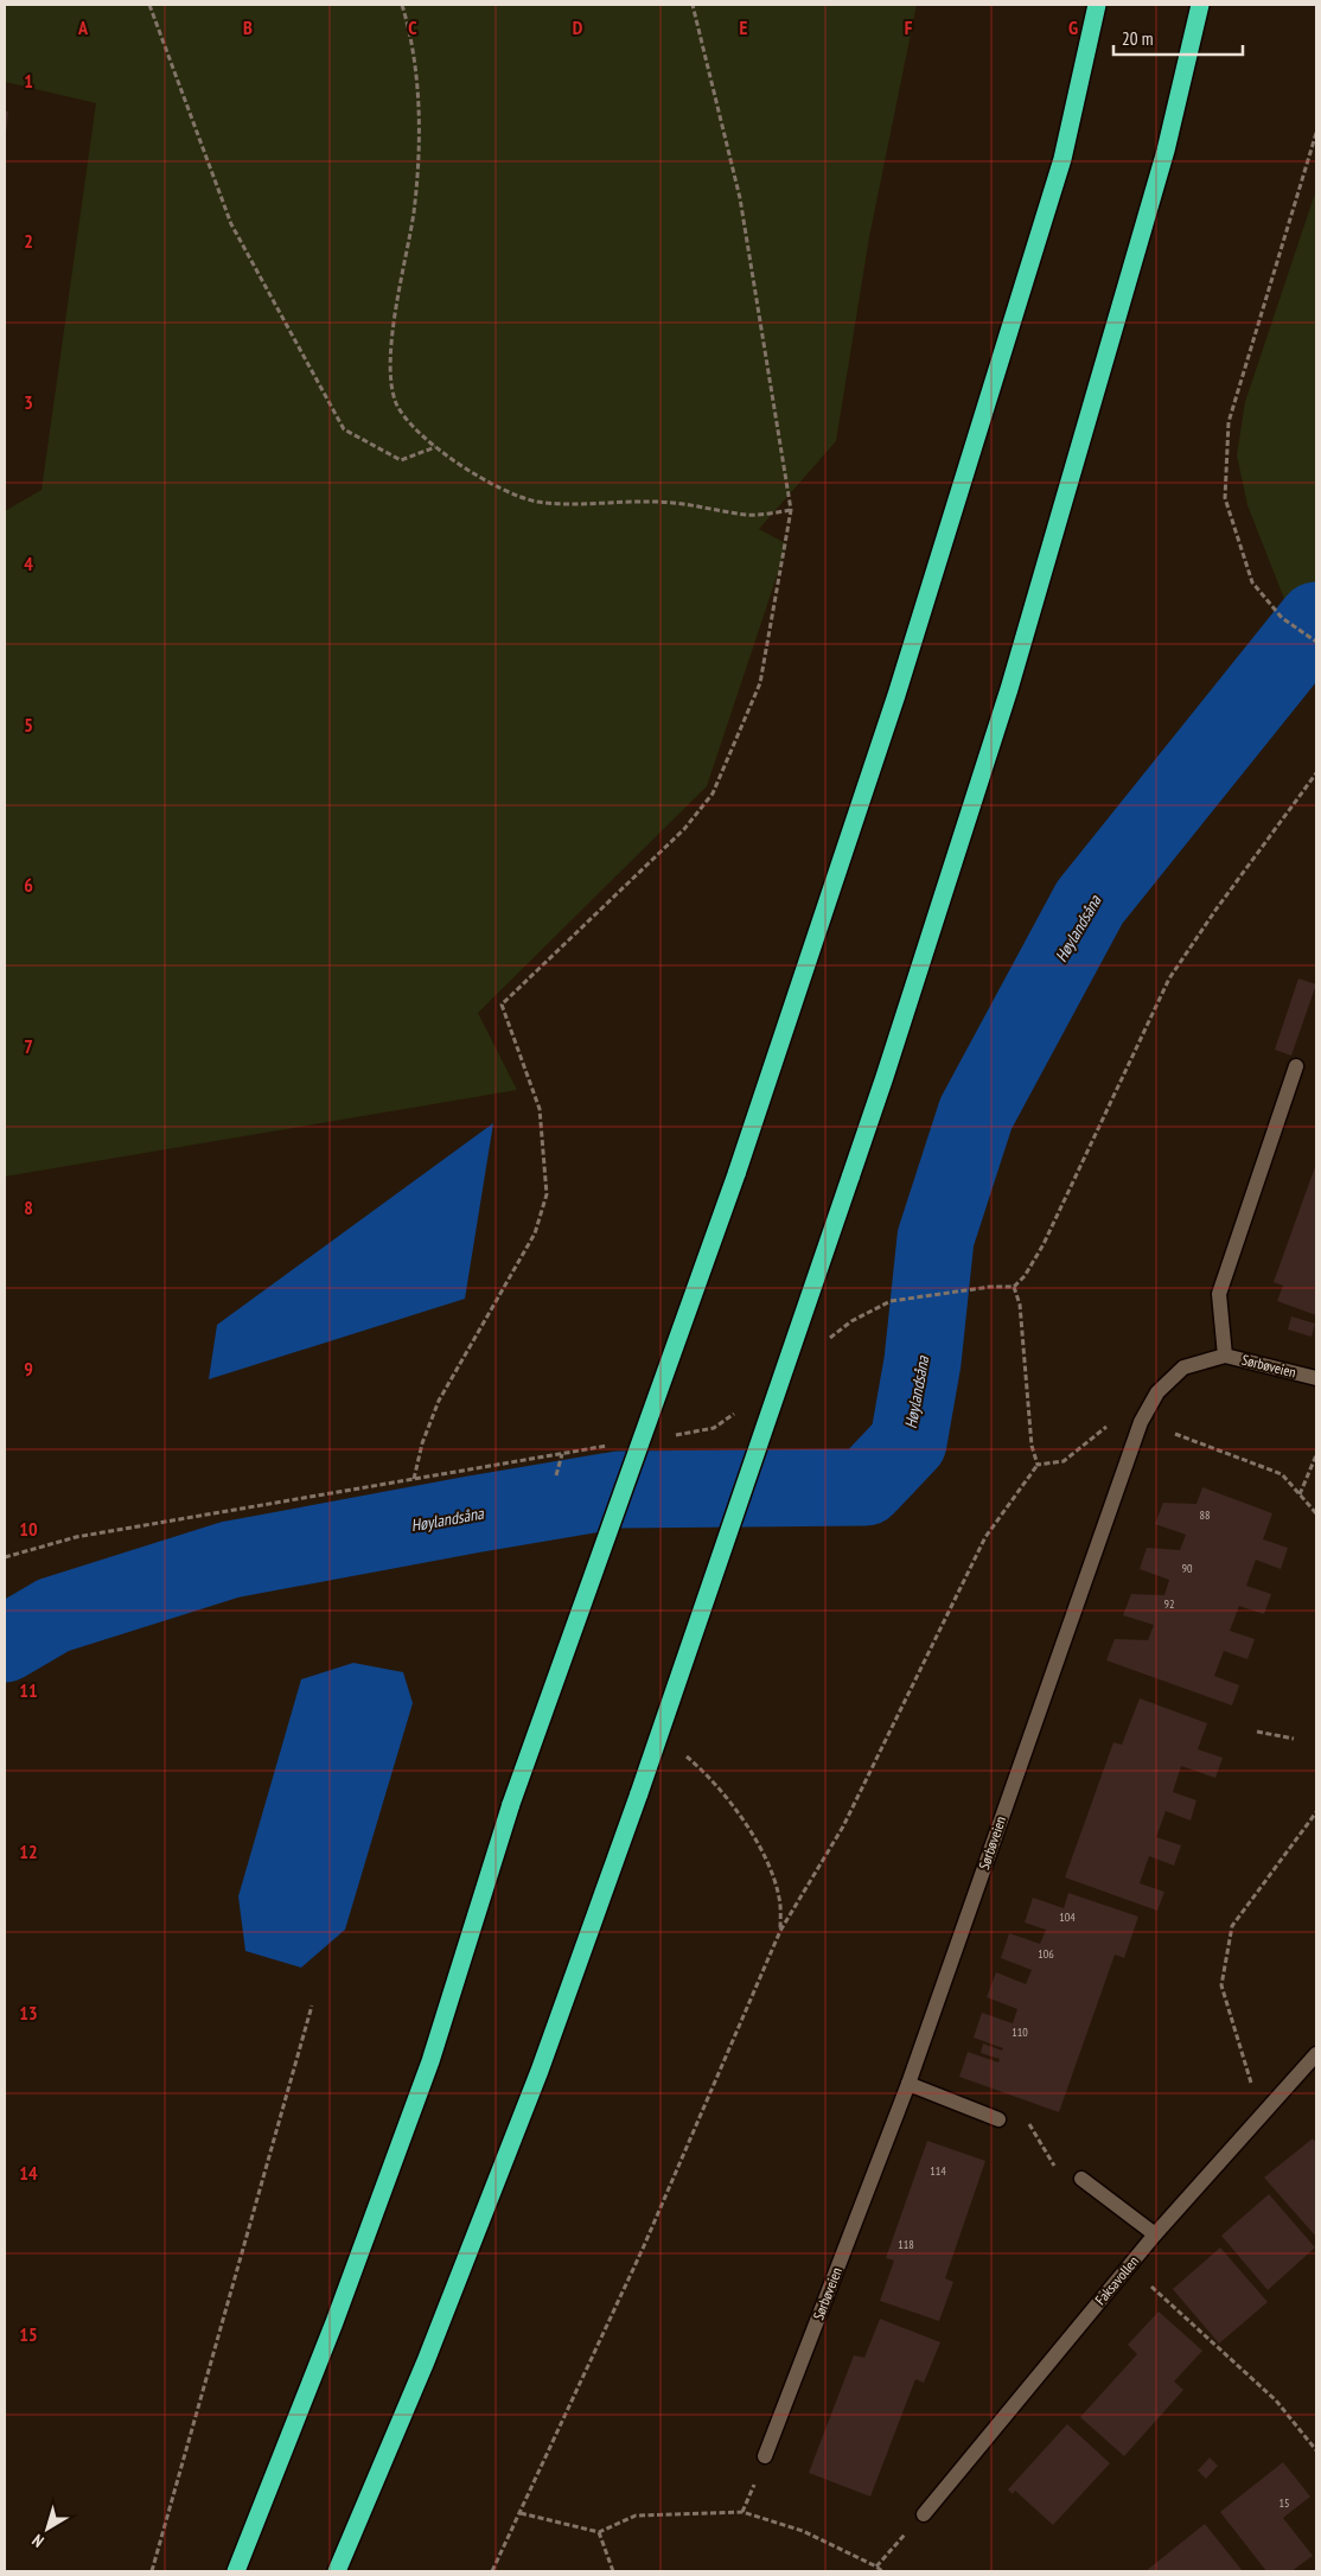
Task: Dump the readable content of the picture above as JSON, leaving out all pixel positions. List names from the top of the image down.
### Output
{
  "streets": {
    "street": ["Sørbøveien", "Faksavollen"]
  },
  "water": ["Høylandsåna"],
  "house_numbers": [
    "88",
    "90",
    "92",
    "104",
    "106",
    "110",
    "114",
    "118",
    "15"
  ],
  "scale_bar": "20 m",
  "north": "bottom left",
  "grid": {
    "columns": [
      "A",
      "B",
      "C",
      "D",
      "E",
      "F",
      "G"
    ],
    "rows": [
      "1",
      "2",
      "3",
      "4",
      "5",
      "6",
      "7",
      "8",
      "9",
      "10",
      "11",
      "12",
      "13",
      "14",
      "15"
    ]
  }
}
